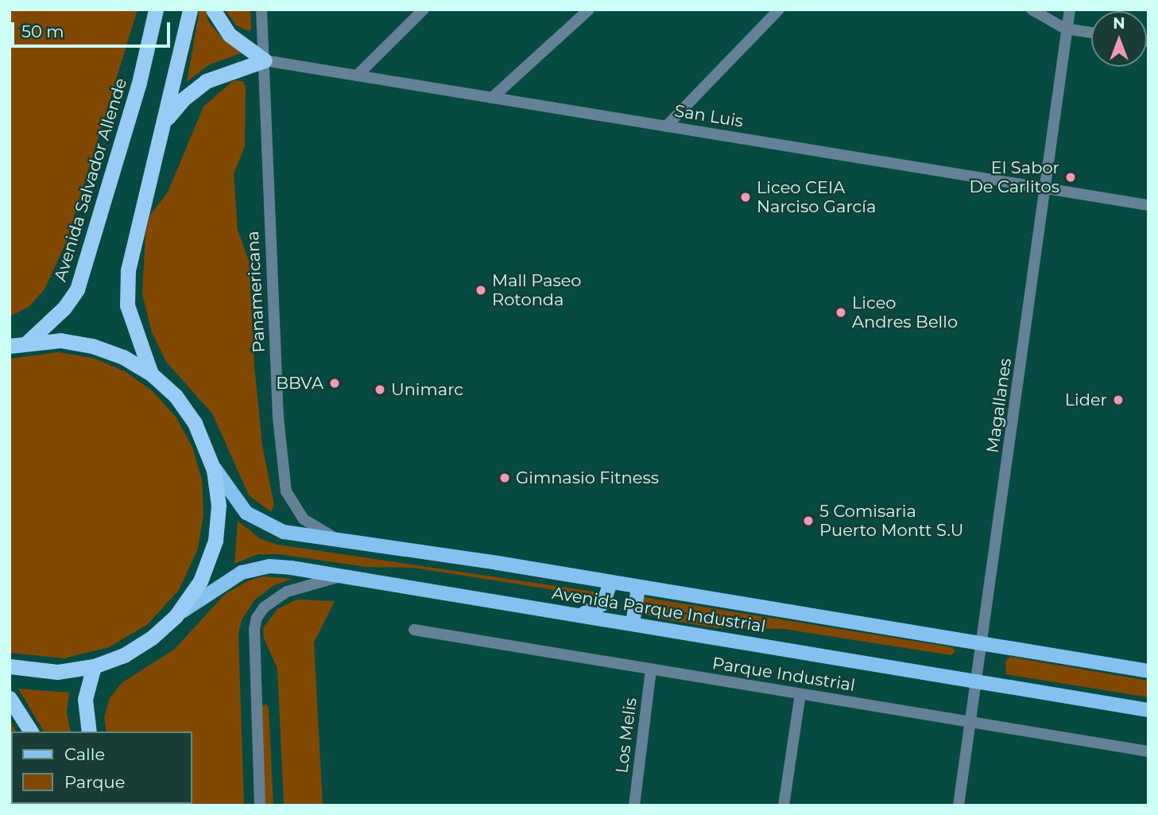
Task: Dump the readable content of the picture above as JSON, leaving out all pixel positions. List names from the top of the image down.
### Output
{
  "streets": {
    "highway": ["Avenida Salvador Allende"],
    "main road": ["Avenida Parque Industrial"],
    "street": [
      "San Luis",
      "Panamericana",
      "Magallanes",
      "Parque Industrial",
      "Los Melis"
    ]
  },
  "crossings": [
    ["San Luis", "Panamericana"],
    ["San Luis", "Magallanes"],
    ["Panamericana", "Avenida Parque Industrial"],
    ["Magallanes", "Avenida Parque Industrial"],
    ["Magallanes", "Parque Industrial"],
    ["Parque Industrial", "Los Melis"]
  ],
  "places": [
    "El Sabor De Carlitos",
    "Liceo CEIA Narciso García",
    "Mall Paseo Rotonda",
    "Liceo Andres Bello",
    "BBVA",
    "Unimarc",
    "Lider",
    "Gimnasio Fitness",
    "5 Comisaria Puerto Montt S.U"
  ],
  "legend": ["Calle", "Parque"],
  "scale_bar": "50 m",
  "north": "top"
}
